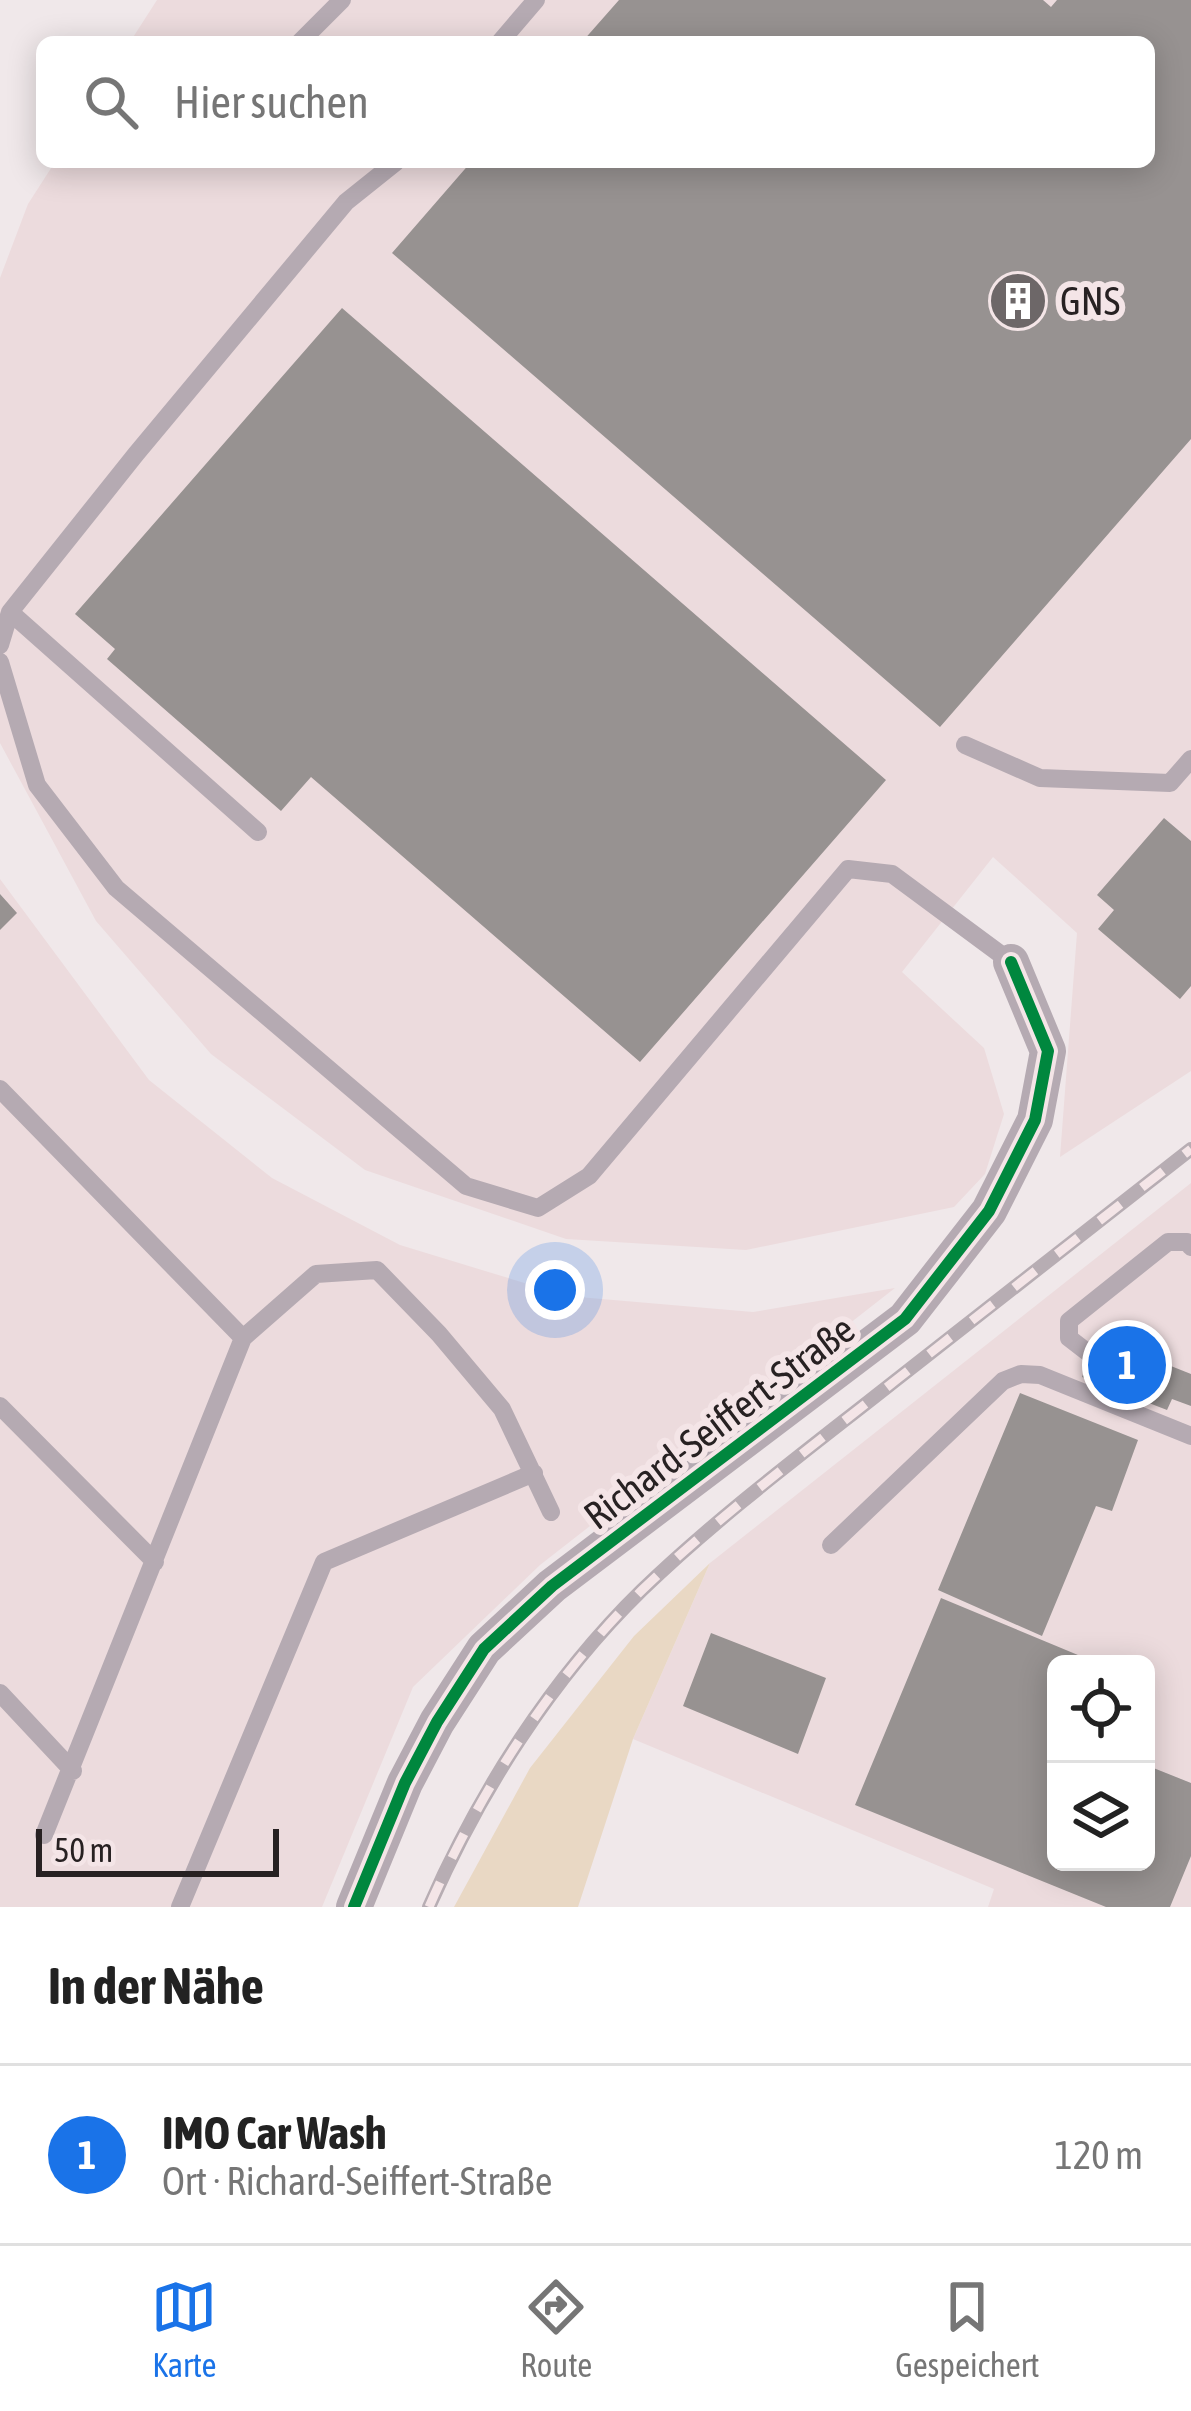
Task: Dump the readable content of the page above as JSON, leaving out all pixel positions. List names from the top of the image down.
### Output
{
  "streets": {
    "street": ["Richard-Seiffert-Straße"]
  },
  "places": {
    "building": ["GNS"]
  },
  "scale_bar": "50 m",
  "page": {
    "search": "Hier suchen",
    "pins": "1",
    "scale": "50 m",
    "heading": "In der Nähe",
    "list": [
      {
        "mark": "1",
        "name": "IMO Car Wash",
        "note": "Ort · Richard-Seiffert-Straße",
        "value": "120 m"
      }
    ],
    "nav": ["Karte", "Route", "Gespeichert"]
  }
}
